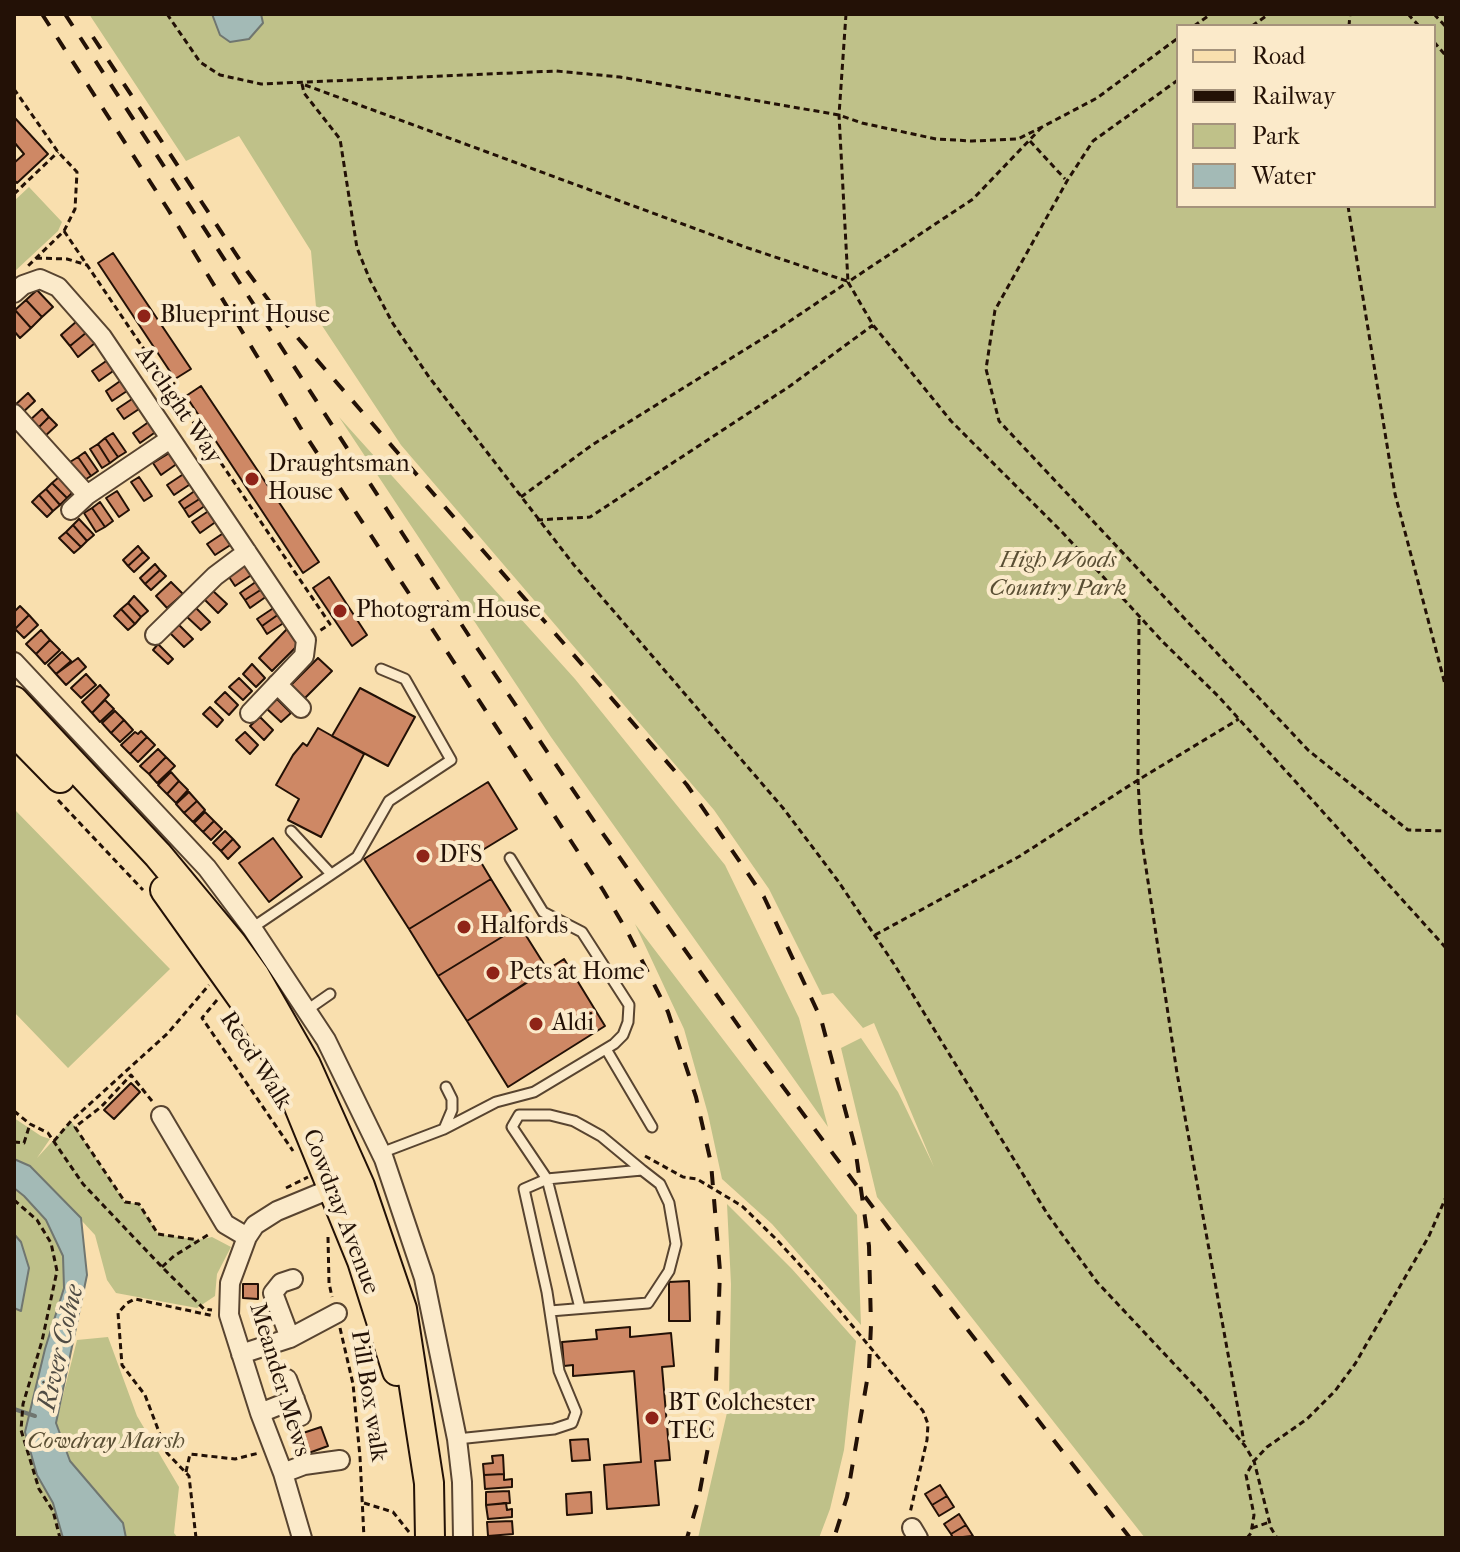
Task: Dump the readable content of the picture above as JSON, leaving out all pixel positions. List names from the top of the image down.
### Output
{
  "streets": {
    "main road": ["Cowdray Avenue"],
    "street": ["Arclight Way", "Meander Mews"],
    "path": ["Reed Walk", "Pill Box walk"]
  },
  "water": ["River Colne"],
  "parks": ["High Woods Country Park", "Cowdray Marsh"],
  "places": [
    "Blueprint House",
    "Draughtsman House",
    "Photogram House",
    "DFS",
    "Halfords",
    "Pets at Home",
    "Aldi",
    "BT Colchester TEC"
  ],
  "legend": [
    "Road",
    "Railway",
    "Park",
    "Water"
  ]
}
